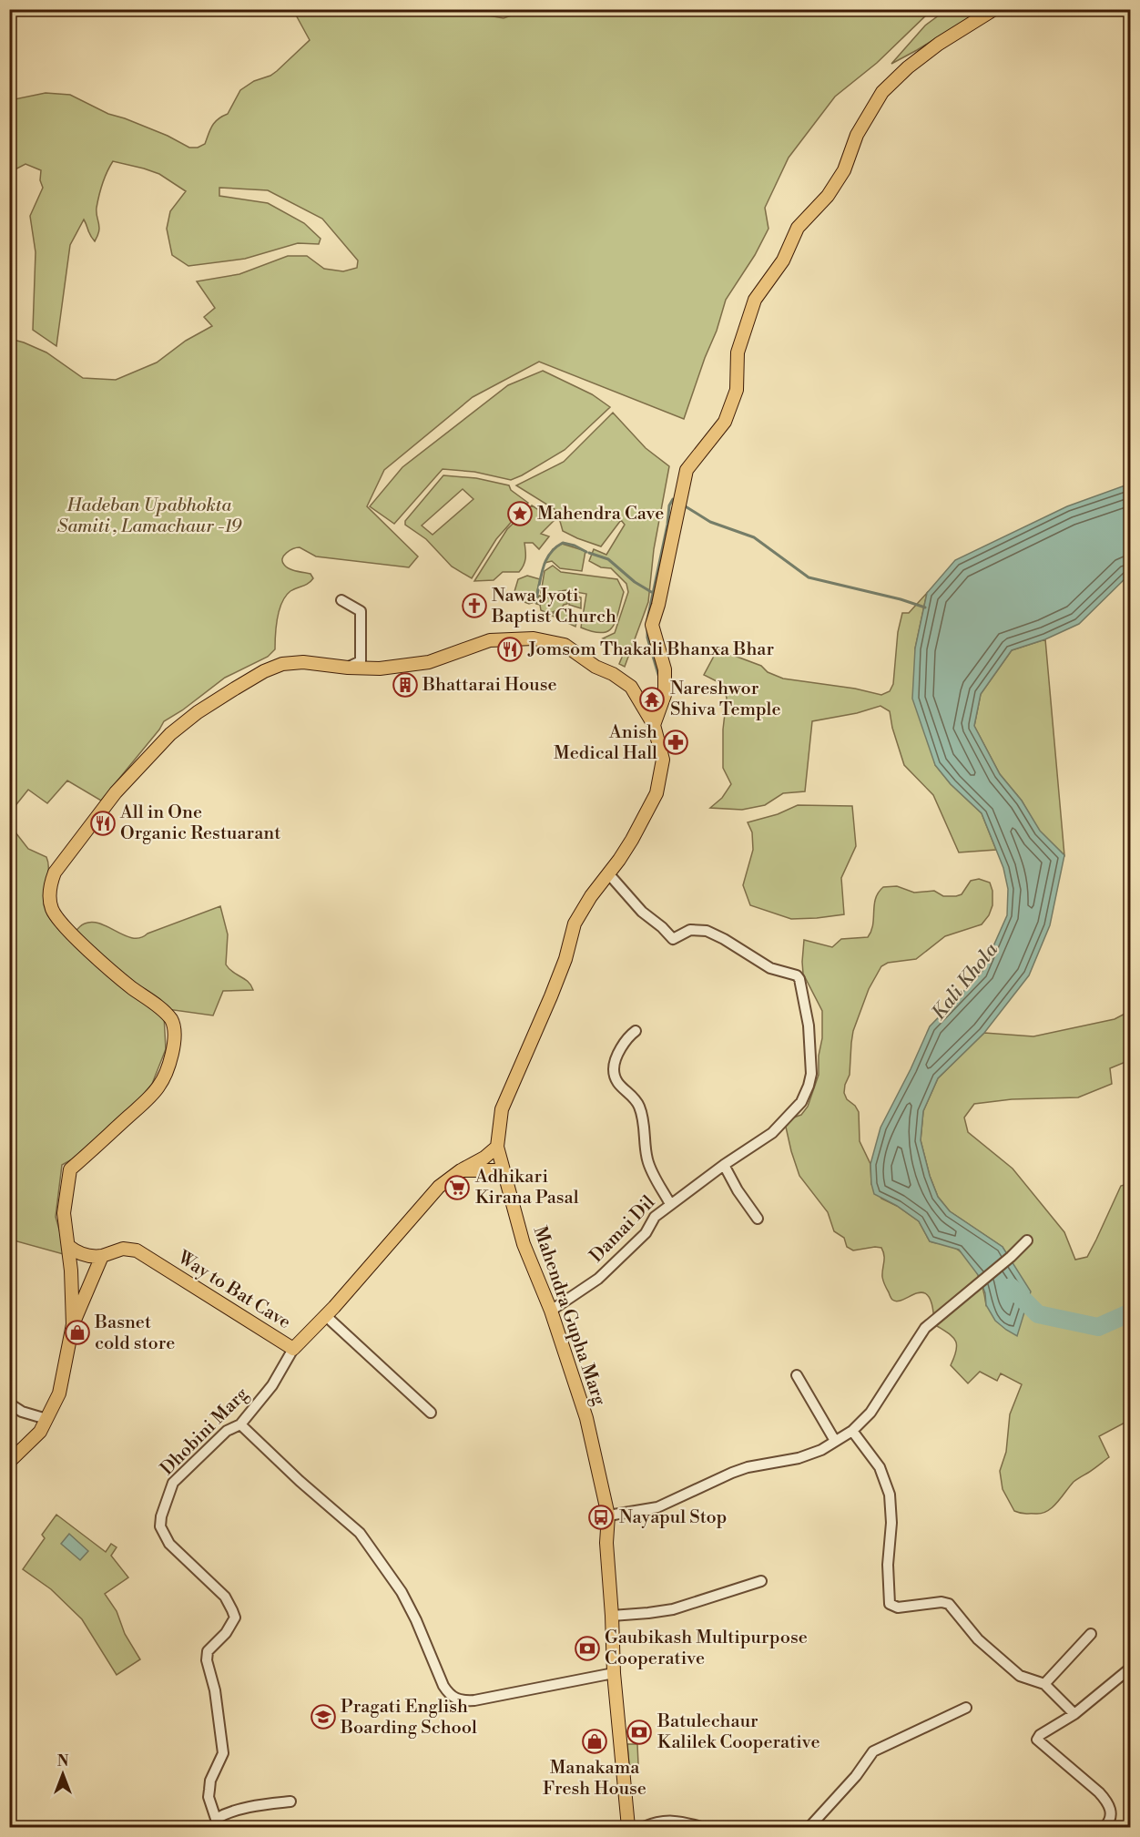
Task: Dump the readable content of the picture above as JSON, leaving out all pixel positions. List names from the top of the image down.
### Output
{
  "streets": {
    "main road": ["Way to Bat Cave", "Mahendra Gupha Marg"],
    "street": ["Damai Dil", "Dhobini Marg"]
  },
  "crossings": [
    ["Damai Dil", "Mahendra Gupha Marg"],
    ["Way to Bat Cave", "Mahendra Gupha Marg"],
    ["Way to Bat Cave", "Dhobini Marg"]
  ],
  "water": ["Kali Khola"],
  "parks": ["Hadeban Upabhokta Samiti , Lamachaur -19"],
  "places": {
    "place": ["Mahendra Cave"],
    "church": ["Nawa Jyoti Baptist Church"],
    "restaurant": ["Jomsom Thakali Bhanxa Bhar", "All in One Organic Restuarant"],
    "building": ["Bhattarai House"],
    "temple": ["Nareshwor Shiva Temple"],
    "pharmacy": ["Anish Medical Hall"],
    "supermarket": ["Adhikari Kirana Pasal"],
    "shop": ["Basnet cold store", "Manakama Fresh House"],
    "bus stop": ["Nayapul Stop"],
    "bank": ["Gaubikash Multipurpose Cooperative", "Batulechaur Kalilek Cooperative"],
    "school or university": ["Pragati English Boarding School"]
  },
  "north": "top"
}
